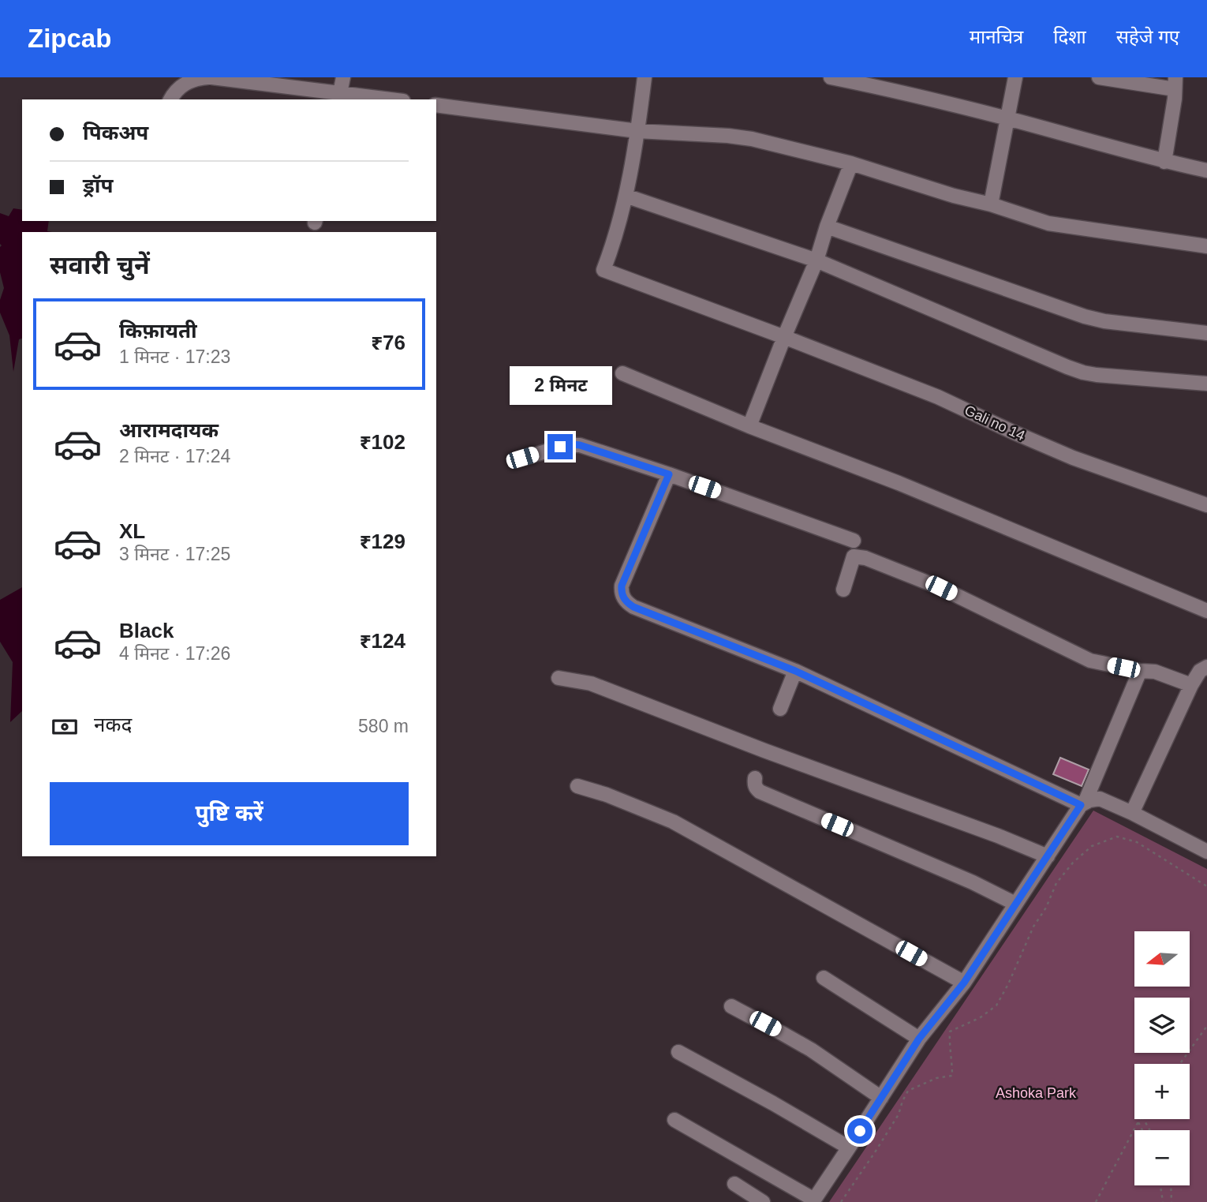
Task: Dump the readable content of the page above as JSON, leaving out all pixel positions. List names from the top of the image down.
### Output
{
  "streets": {
    "street": ["Gali no 14"]
  },
  "parks": ["Ashoka Park"],
  "north": "left",
  "page": {
    "header": "Zipcab",
    "nav": ["मानचित्र", "दिशा", "सहेजे गए"],
    "banner": ["पिकअप", "ड्रॉप"],
    "heading": "सवारी चुनें",
    "list": [
      {
        "name": "किफ़ायती",
        "note": "1 मिनट · 17:23",
        "value": "₹76"
      },
      {
        "name": "आरामदायक",
        "note": "2 मिनट · 17:24",
        "value": "₹102"
      },
      {
        "name": "XL",
        "note": "3 मिनट · 17:25",
        "value": "₹129"
      },
      {
        "name": "Black",
        "note": "4 मिनट · 17:26",
        "value": "₹124"
      }
    ],
    "bubble": "2 मिनट",
    "pay": ["नकद", "580 m"],
    "buttons": "पुष्टि करें",
    "map_buttons": ["+", "−"]
  }
}
